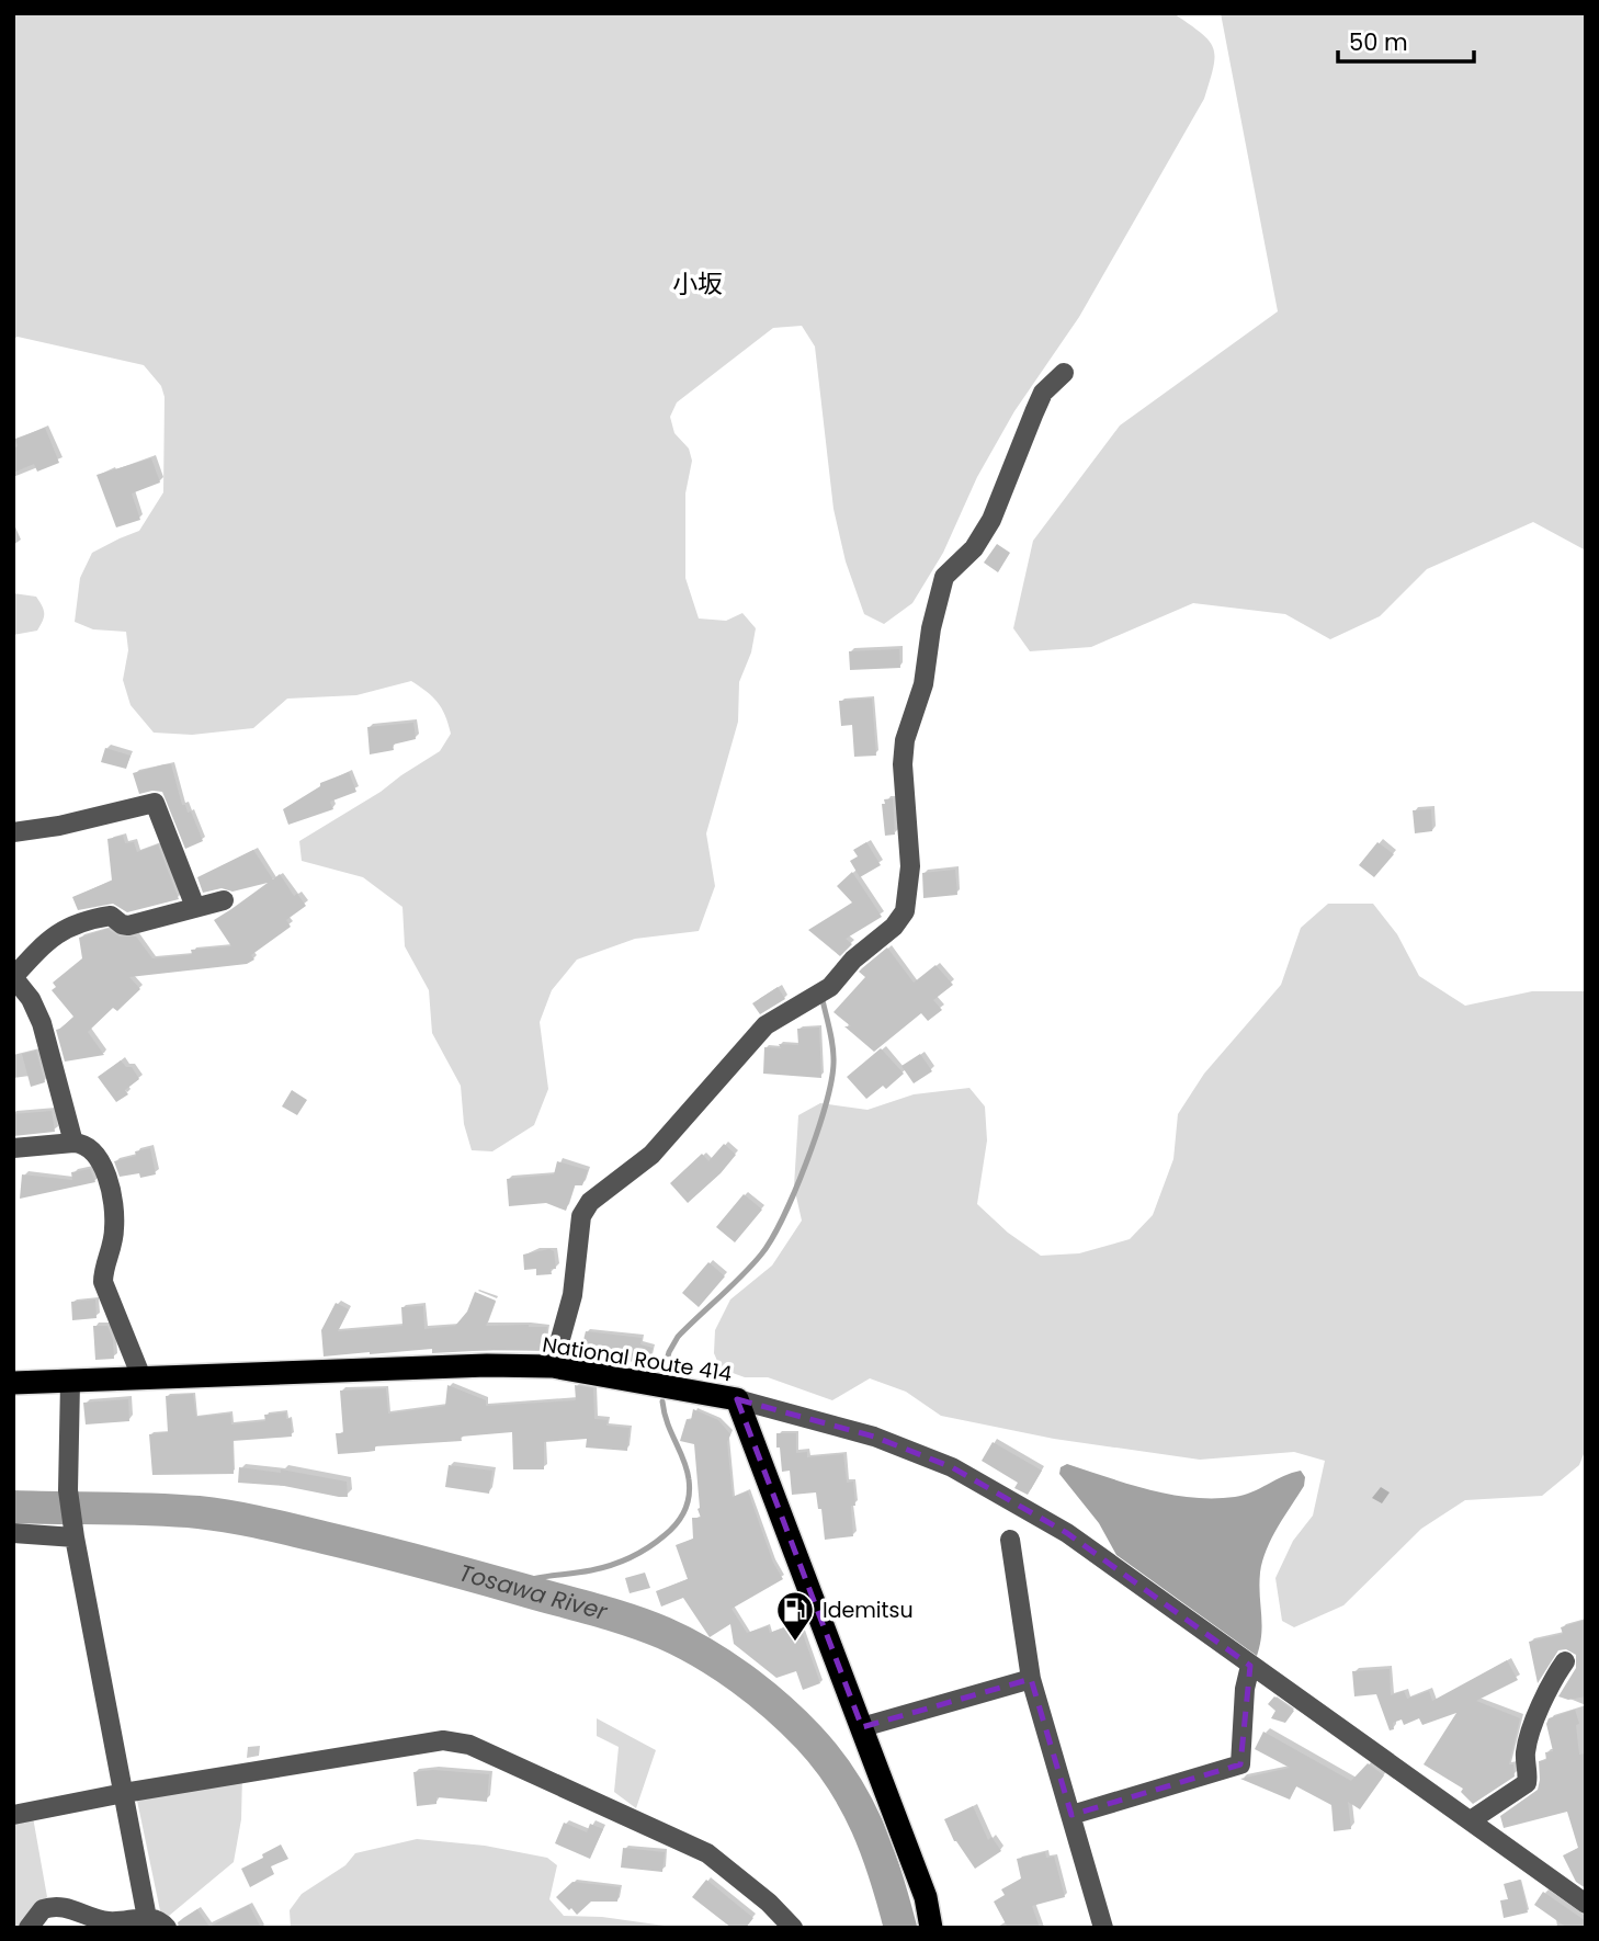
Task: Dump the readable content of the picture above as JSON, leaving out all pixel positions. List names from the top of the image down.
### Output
{
  "streets": {
    "highway": ["National Route 414"]
  },
  "districts": ["小坂"],
  "water": ["Tosawa River"],
  "places": {
    "fuel station": ["Idemitsu"]
  },
  "scale_bar": "50 m"
}
